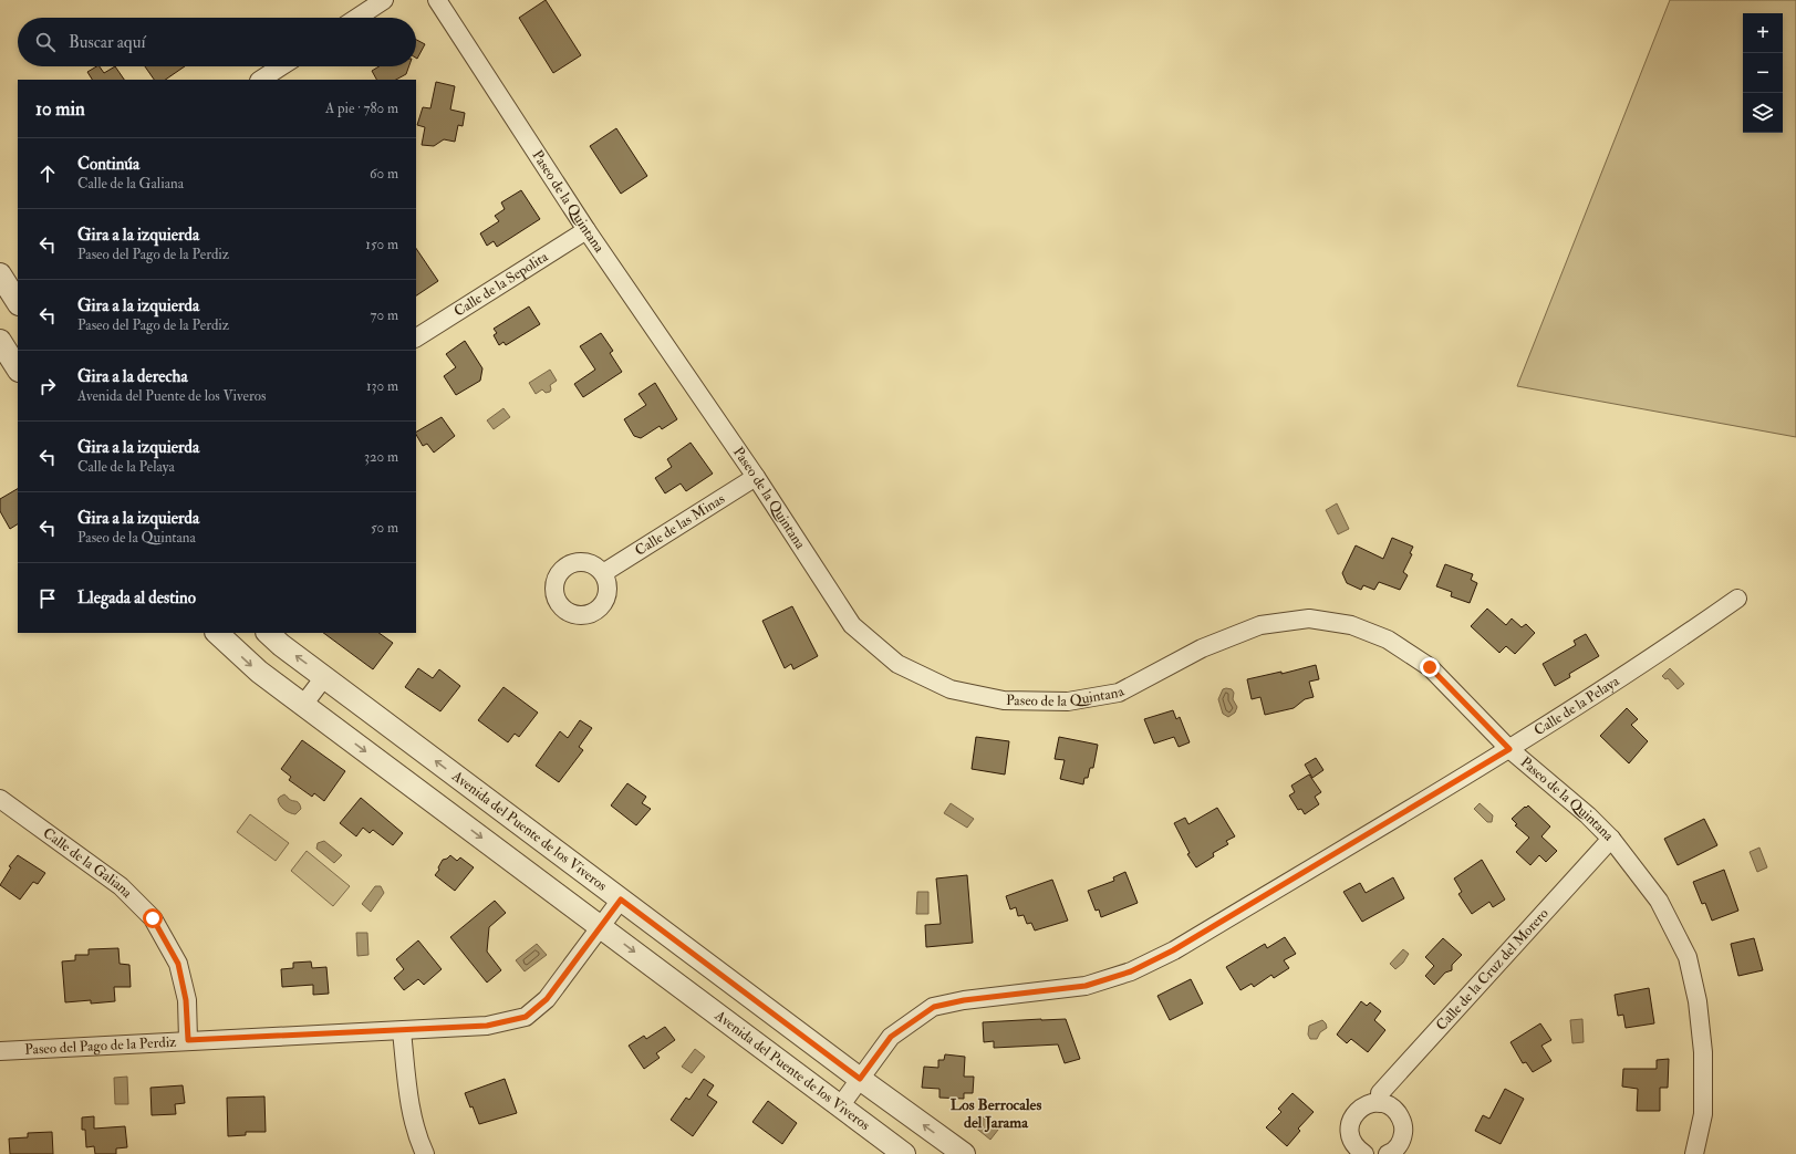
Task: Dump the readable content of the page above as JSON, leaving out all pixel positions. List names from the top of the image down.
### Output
{
  "streets": {
    "street": [
      "Paseo de la Quintana",
      "Calle de la Sepolita",
      "Calle de las Minas",
      "Calle de la Pelaya",
      "Avenida del Puente de los Viveros",
      "Calle de la Galiana",
      "Calle de la Cruz del Morero",
      "Paseo del Pago de la Perdiz"
    ]
  },
  "crossings": [
    ["Paseo de la Quintana", "Calle de la Sepolita"],
    ["Paseo de la Quintana", "Calle de las Minas"],
    ["Paseo de la Quintana", "Calle de la Pelaya"],
    ["Paseo de la Quintana", "Calle de la Cruz del Morero"],
    ["Calle de la Pelaya", "Avenida del Puente de los Viveros"],
    ["Avenida del Puente de los Viveros", "Paseo del Pago de la Perdiz"],
    ["Calle de la Galiana", "Paseo del Pago de la Perdiz"]
  ],
  "districts": ["Los Berrocales del Jarama"],
  "page": {
    "map_buttons": ["+", "−"],
    "search": "Buscar aquí",
    "heading": ["10 min", "A pie · 780 m"],
    "list": [
      ["Continúa", "Calle de la Galiana", "60 m"],
      ["Gira a la izquierda", "Paseo del Pago de la Perdiz", "150 m"],
      ["Gira a la izquierda", "Paseo del Pago de la Perdiz", "70 m"],
      ["Gira a la derecha", "Avenida del Puente de los Viveros", "130 m"],
      ["Gira a la izquierda", "Calle de la Pelaya", "320 m"],
      ["Gira a la izquierda", "Paseo de la Quintana", "50 m"],
      "Llegada al destino"
    ]
  }
}
